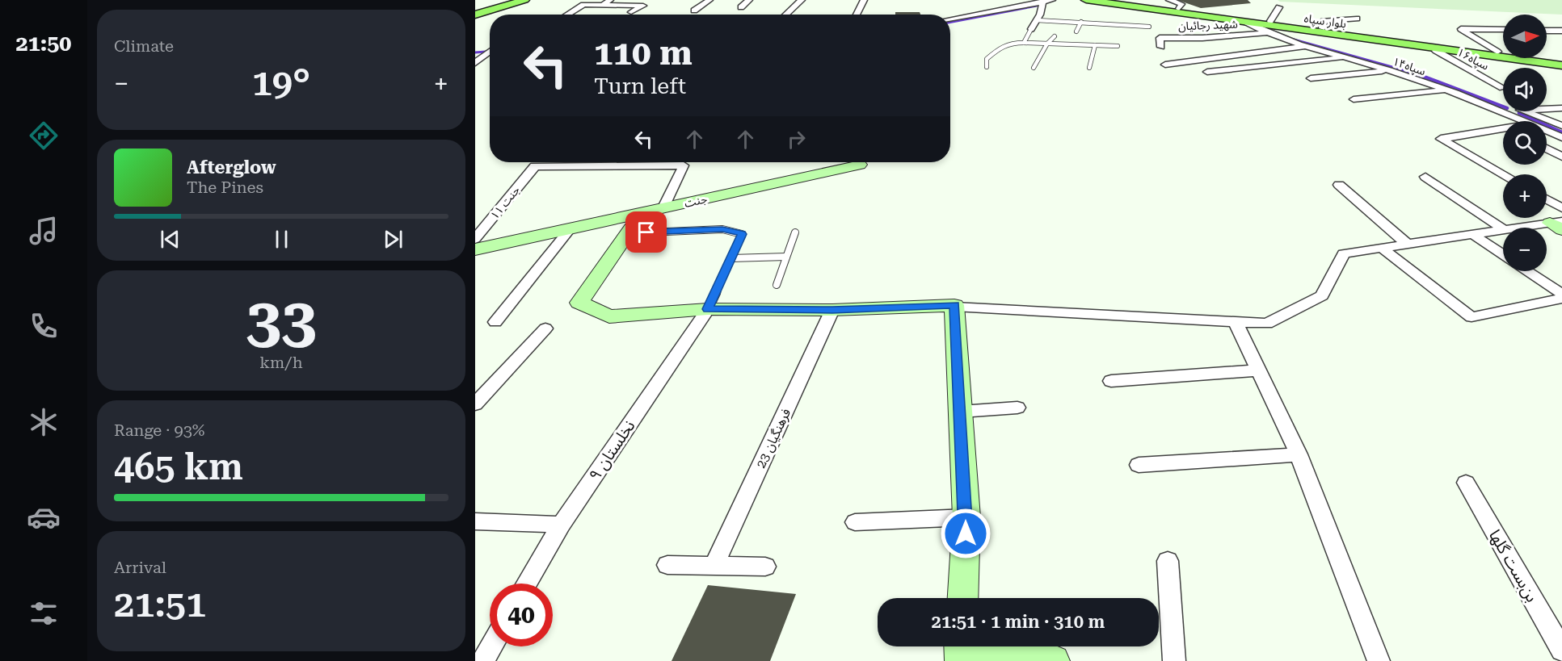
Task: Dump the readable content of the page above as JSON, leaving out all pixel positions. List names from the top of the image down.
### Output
{
  "streets": {
    "main road": ["بلوار سپاه"],
    "street": [
      "شهید رجائیان",
      "سپاه۱۶",
      "سپاه۱۴",
      "جنت",
      "جنت ۱۱",
      "فرهنگیان 23",
      "نخلستان ۹",
      "بن‌بست گلها"
    ]
  },
  "crossings": [
    ["بلوار سپاه", "سپاه۱۶"],
    ["بلوار سپاه", "سپاه۱۴"],
    ["شهید رجائیان", "سپاه۱۴"],
    ["جنت", "جنت ۱۱"]
  ],
  "north": "right",
  "page": {
    "tabs": "21:50",
    "tile": [
      "Climate",
      ["33", "km/h"],
      ["Range · 93%", "465 km"],
      ["Arrival", "21:51"]
    ],
    "map_buttons": ["+", "−"],
    "turn": ["110 m", "Turn left"],
    "heat": ["−", "19°", "+"],
    "song": ["Afterglow", "The Pines"],
    "limit": "40",
    "trip": "21:51 · 1 min · 310 m"
  }
}
